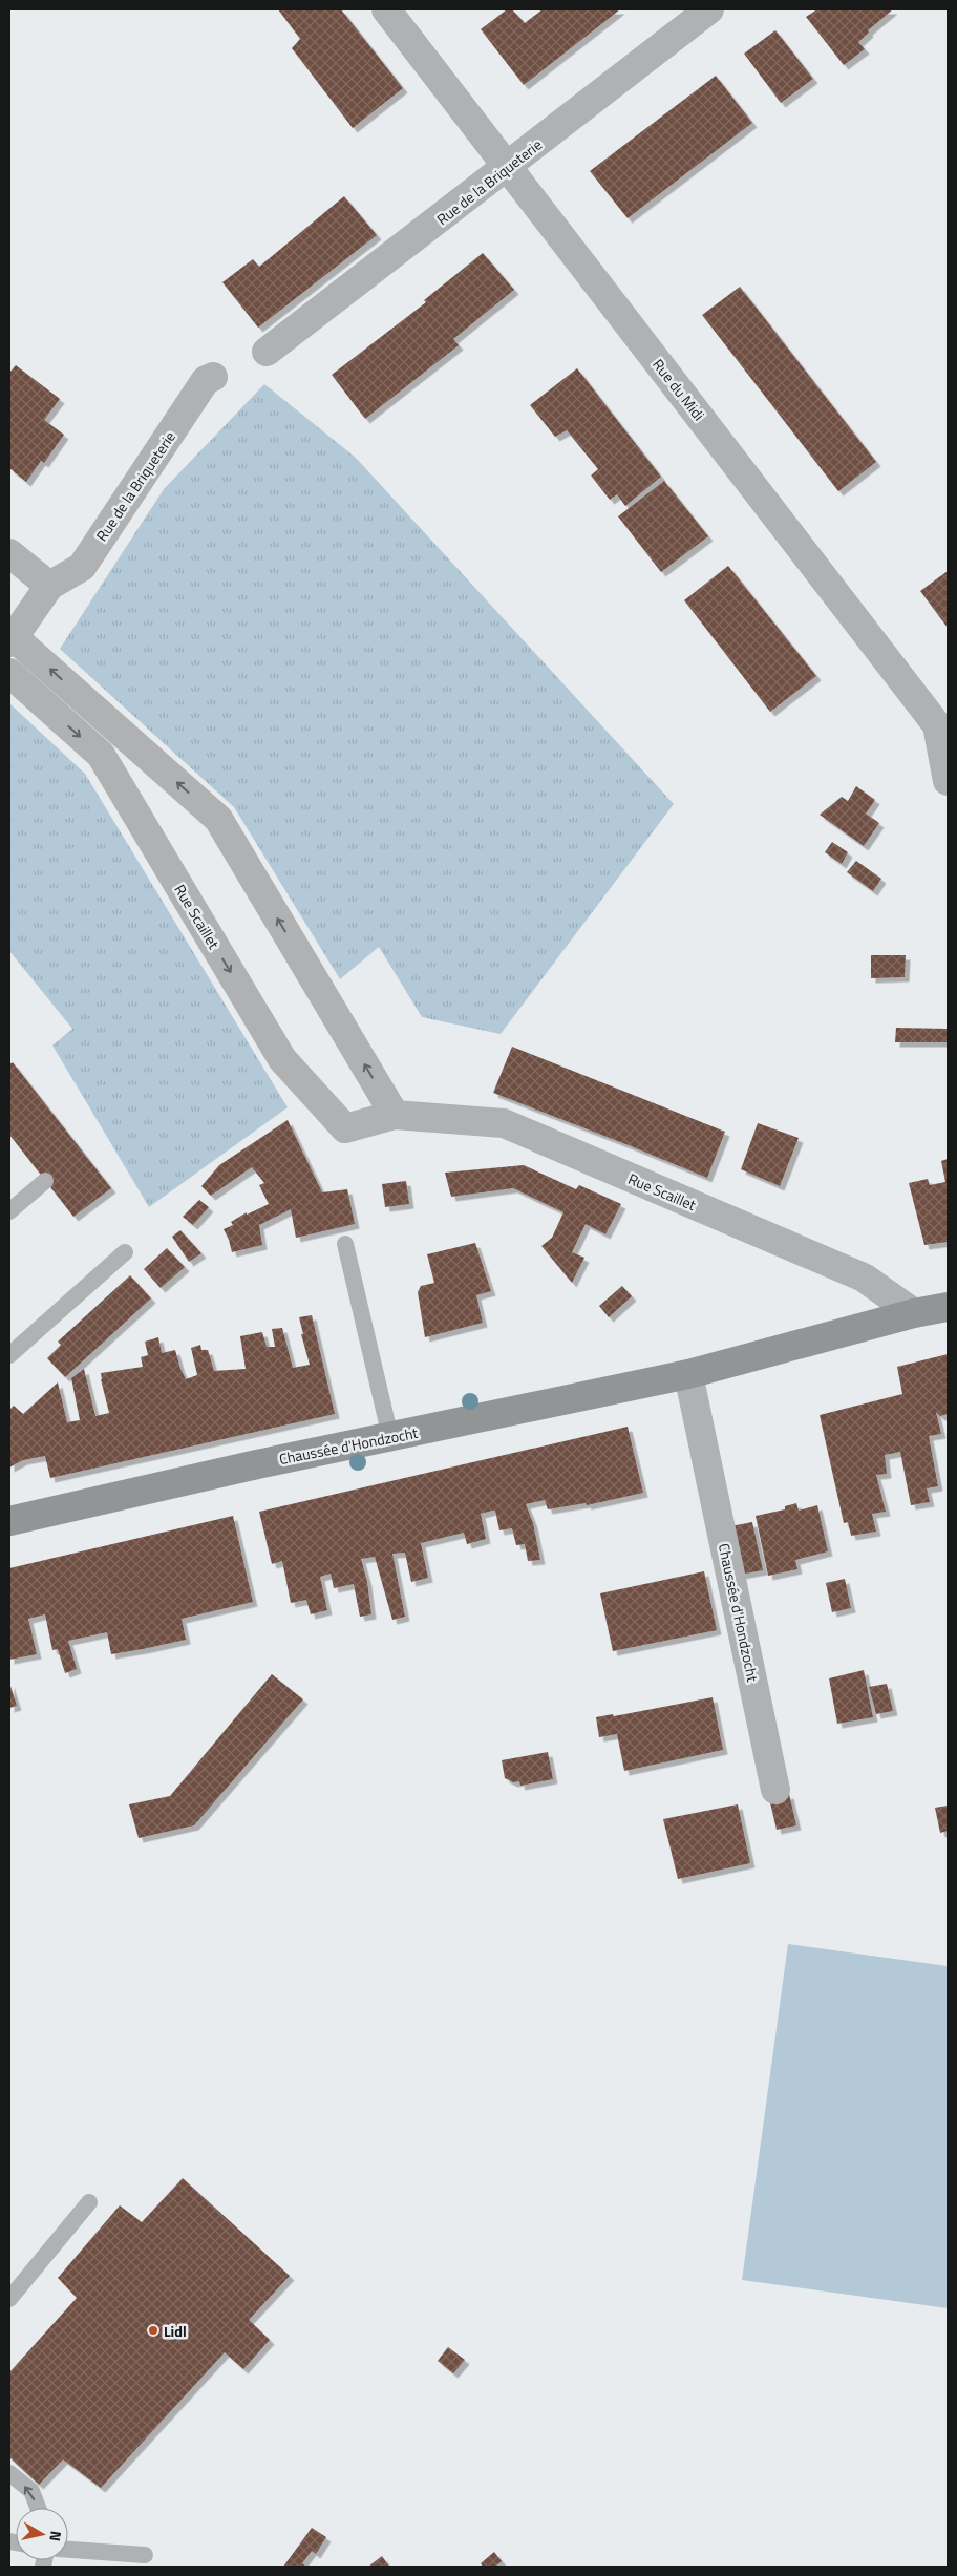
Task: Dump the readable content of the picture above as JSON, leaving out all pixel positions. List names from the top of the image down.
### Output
{
  "streets": {
    "main road": ["Chaussée d'Hondzocht"],
    "street": ["Rue de la Briqueterie", "Rue du Midi", "Rue Scaillet"]
  },
  "crossings": [
    ["Rue de la Briqueterie", "Rue du Midi"],
    ["Rue Scaillet", "Chaussée d'Hondzocht"]
  ],
  "places": ["Lidl"],
  "north": "right"
}
